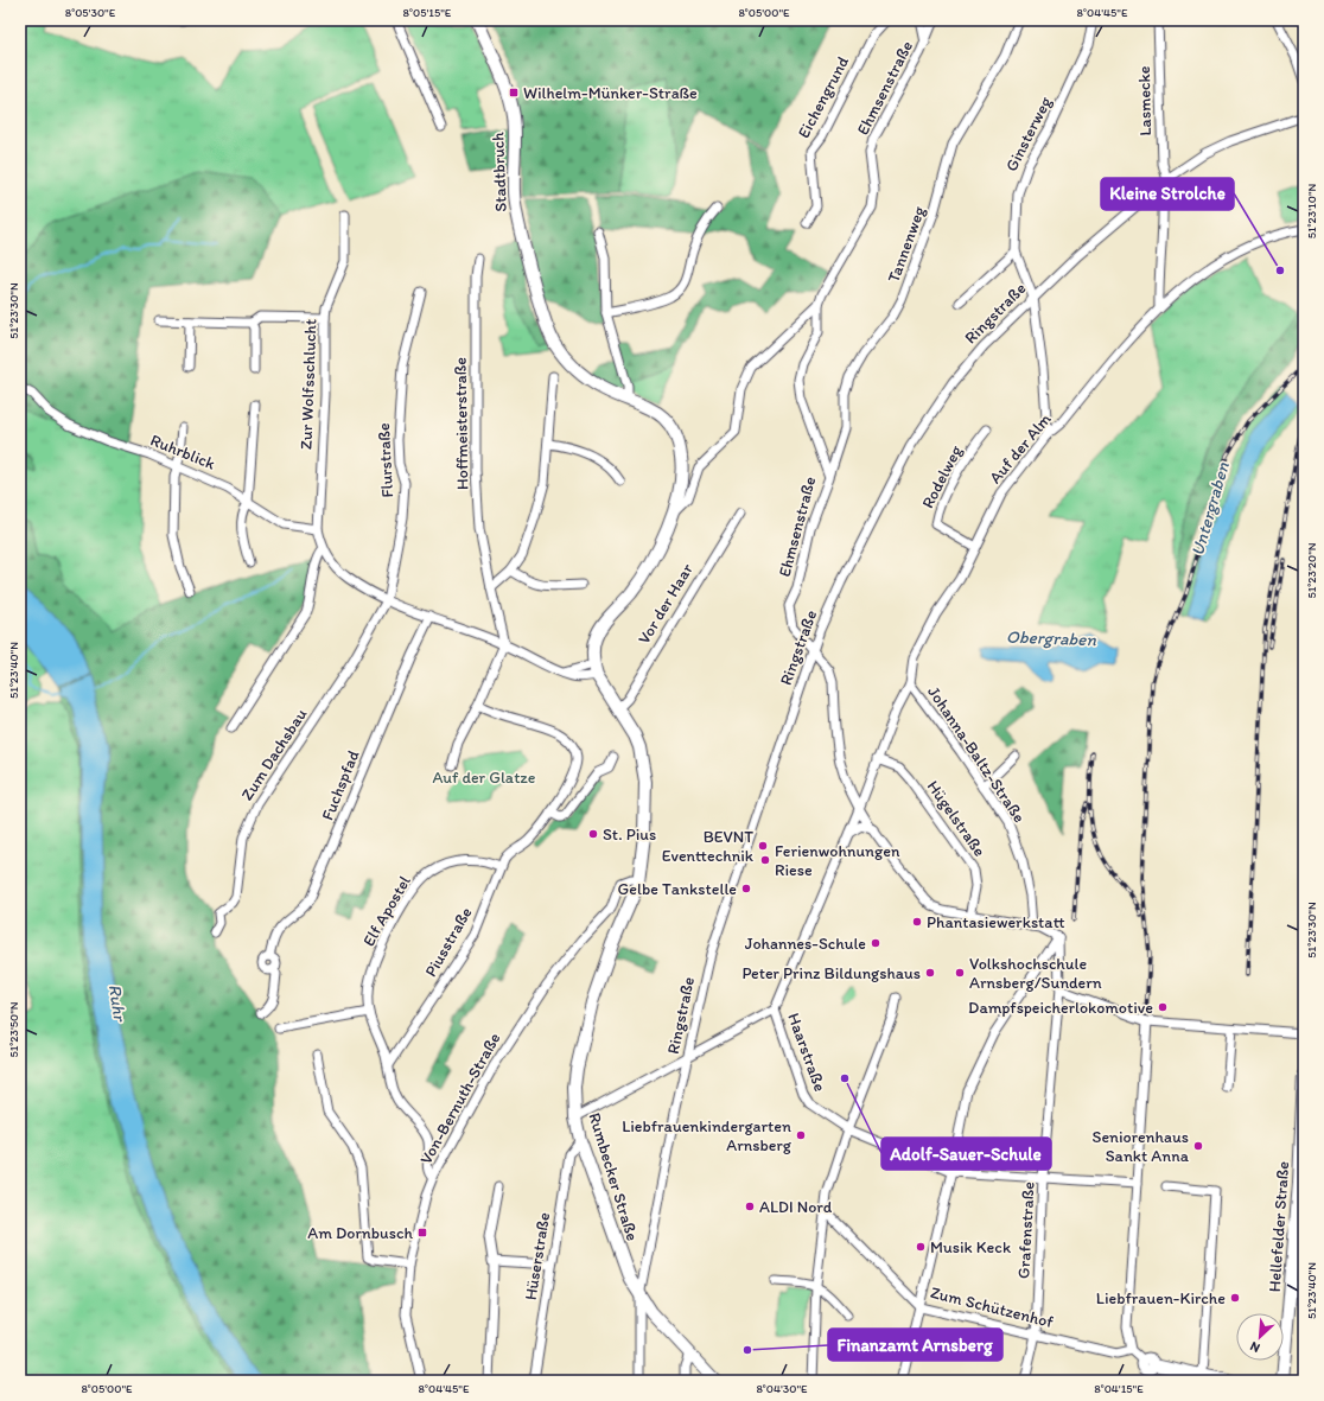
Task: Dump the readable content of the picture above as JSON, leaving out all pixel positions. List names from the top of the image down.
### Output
{
  "streets": {
    "street": [
      "Ehmsenstraße",
      "Eichengrund",
      "Lasmecke",
      "Ginsterweg",
      "Stadtbruch",
      "Tannenweg",
      "Ringstraße",
      "Zur Wolfsschlucht",
      "Hoffmeisterstraße",
      "Auf der Alm",
      "Ruhrblick",
      "Flurstraße",
      "Rodelweg",
      "Vor der Haar",
      "Zum Dachsbau",
      "Johanna-Baltz-Straße",
      "Fuchspfad",
      "Hügelstraße",
      "Elf Apostel",
      "Piusstraße",
      "Haarstraße",
      "Von-Bernuth-Straße",
      "Rumbecker Straße",
      "Hellefelder Straße",
      "Grafenstraße",
      "Hüserstraße",
      "Zum Schützenhof"
    ]
  },
  "crossings": [
    ["Ehmsenstraße", "Tannenweg"],
    ["Ehmsenstraße", "Ringstraße"],
    ["Ehmsenstraße", "Auf der Alm"],
    ["Ehmsenstraße", "Johanna-Baltz-Straße"],
    ["Ehmsenstraße", "Hügelstraße"],
    ["Ehmsenstraße", "Grafenstraße"],
    ["Lasmecke", "Ringstraße"],
    ["Ginsterweg", "Ringstraße"],
    ["Ginsterweg", "Auf der Alm"],
    ["Ringstraße", "Rumbecker Straße"],
    ["Zur Wolfsschlucht", "Ruhrblick"],
    ["Auf der Alm", "Rodelweg"],
    ["Auf der Alm", "Johanna-Baltz-Straße"],
    ["Auf der Alm", "Hügelstraße"],
    ["Auf der Alm", "Haarstraße"],
    ["Flurstraße", "Zum Dachsbau"],
    ["Vor der Haar", "Rumbecker Straße"],
    ["Elf Apostel", "Piusstraße"],
    ["Elf Apostel", "Von-Bernuth-Straße"],
    ["Haarstraße", "Grafenstraße"],
    ["Von-Bernuth-Straße", "Rumbecker Straße"],
    ["Rumbecker Straße", "Hüserstraße"],
    ["Grafenstraße", "Zum Schützenhof"]
  ],
  "water": ["Untergraben", "Obergraben", "Ruhr"],
  "parks": ["Auf der Glatze"],
  "places": {
    "transit": ["Wilhelm-Münker-Straße", "Am Dornbusch"],
    "other": [
      "Kleine Strolche",
      "St. Pius",
      "BEVNT Eventtechnik",
      "Ferienwohnungen Riese",
      "Gelbe Tankstelle",
      "Phantasiewerkstatt",
      "Johannes-Schule",
      "Peter Prinz Bildungshaus",
      "Volkshochschule Arnsberg/Sundern",
      "Dampfspeicherlokomotive",
      "Adolf-Sauer-Schule",
      "Liebfrauenkindergarten Arnsberg",
      "Seniorenhaus Sankt Anna",
      "ALDI Nord",
      "Musik Keck",
      "Liebfrauen-Kirche",
      "Finanzamt Arnsberg"
    ]
  },
  "north": "bottom left",
  "coordinates": [
    "8°05'30\"E",
    "8°05'15\"E",
    "8°05'00\"E",
    "8°04'45\"E",
    "51°23'10\"N",
    "51°23'30\"N",
    "51°23'20\"N",
    "51°23'40\"N",
    "51°23'50\"N",
    "8°04'30\"E",
    "8°04'15\"E"
  ]
}
